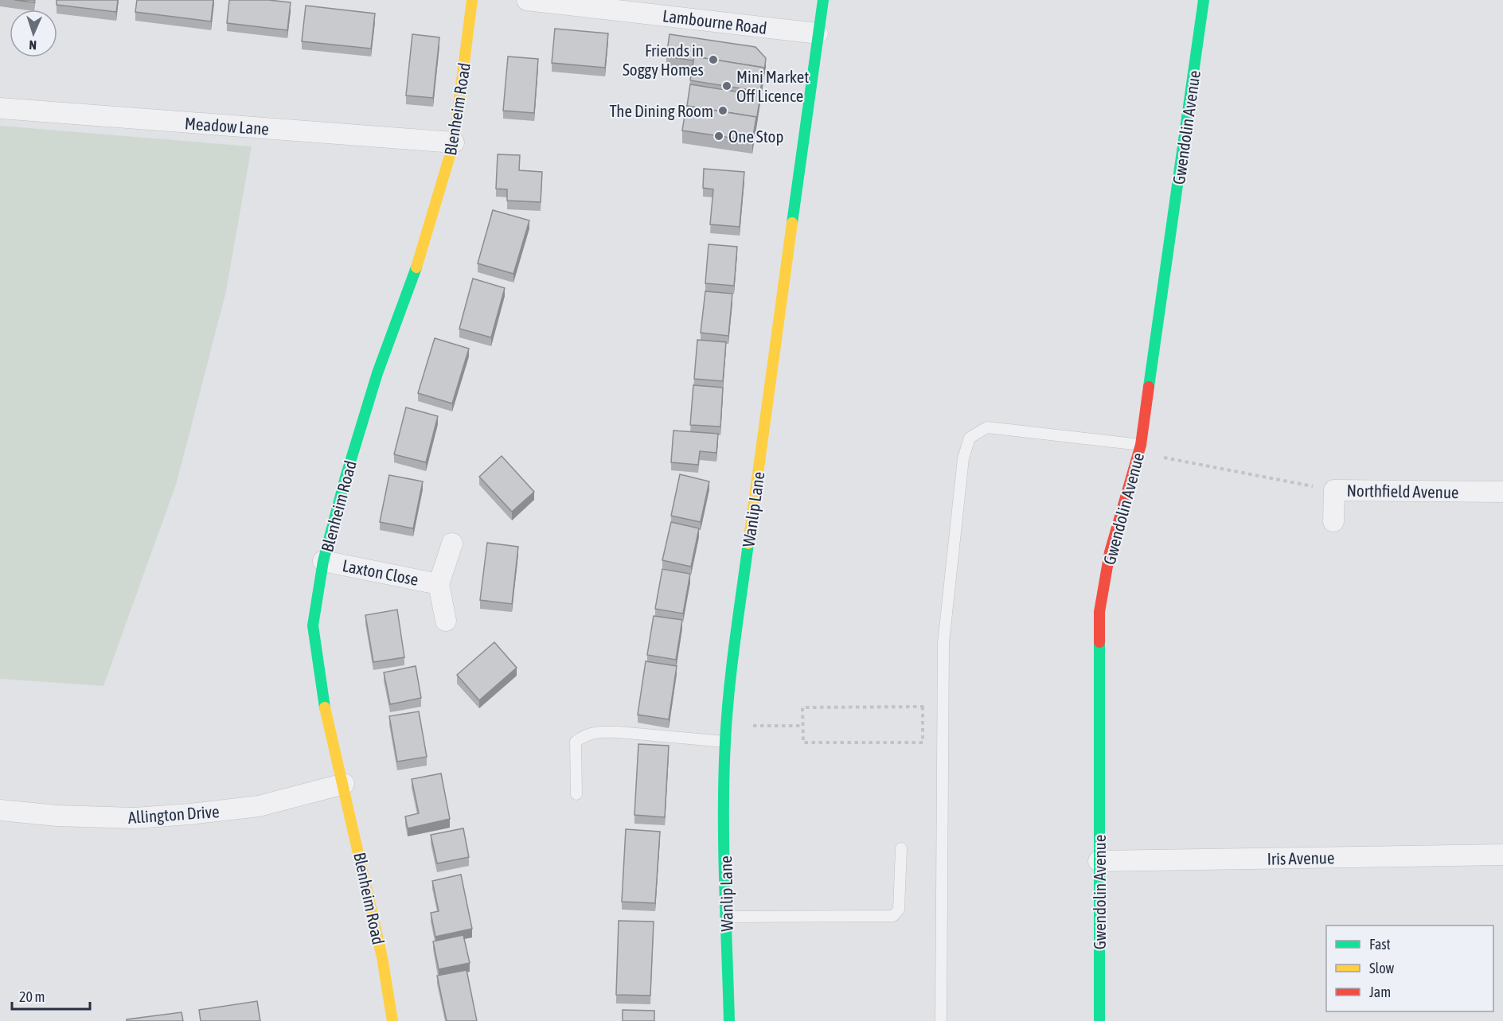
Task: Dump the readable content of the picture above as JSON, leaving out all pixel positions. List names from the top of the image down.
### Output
{
  "streets": {
    "street": [
      "Lambourne Road",
      "Blenheim Road",
      "Meadow Lane",
      "Gwendolin Avenue",
      "Northfield Avenue",
      "Wanlip Lane",
      "Laxton Close",
      "Allington Drive",
      "Iris Avenue"
    ]
  },
  "crossings": [
    ["Lambourne Road", "Wanlip Lane"],
    ["Blenheim Road", "Meadow Lane"],
    ["Blenheim Road", "Laxton Close"],
    ["Blenheim Road", "Allington Drive"],
    ["Gwendolin Avenue", "Iris Avenue"]
  ],
  "places": [
    "Friends in Soggy Homes",
    "Mini Market Off Licence",
    "The Dining Room",
    "One Stop"
  ],
  "legend": ["Fast", "Slow", "Jam"],
  "scale_bar": "20 m",
  "north": "bottom"
}
